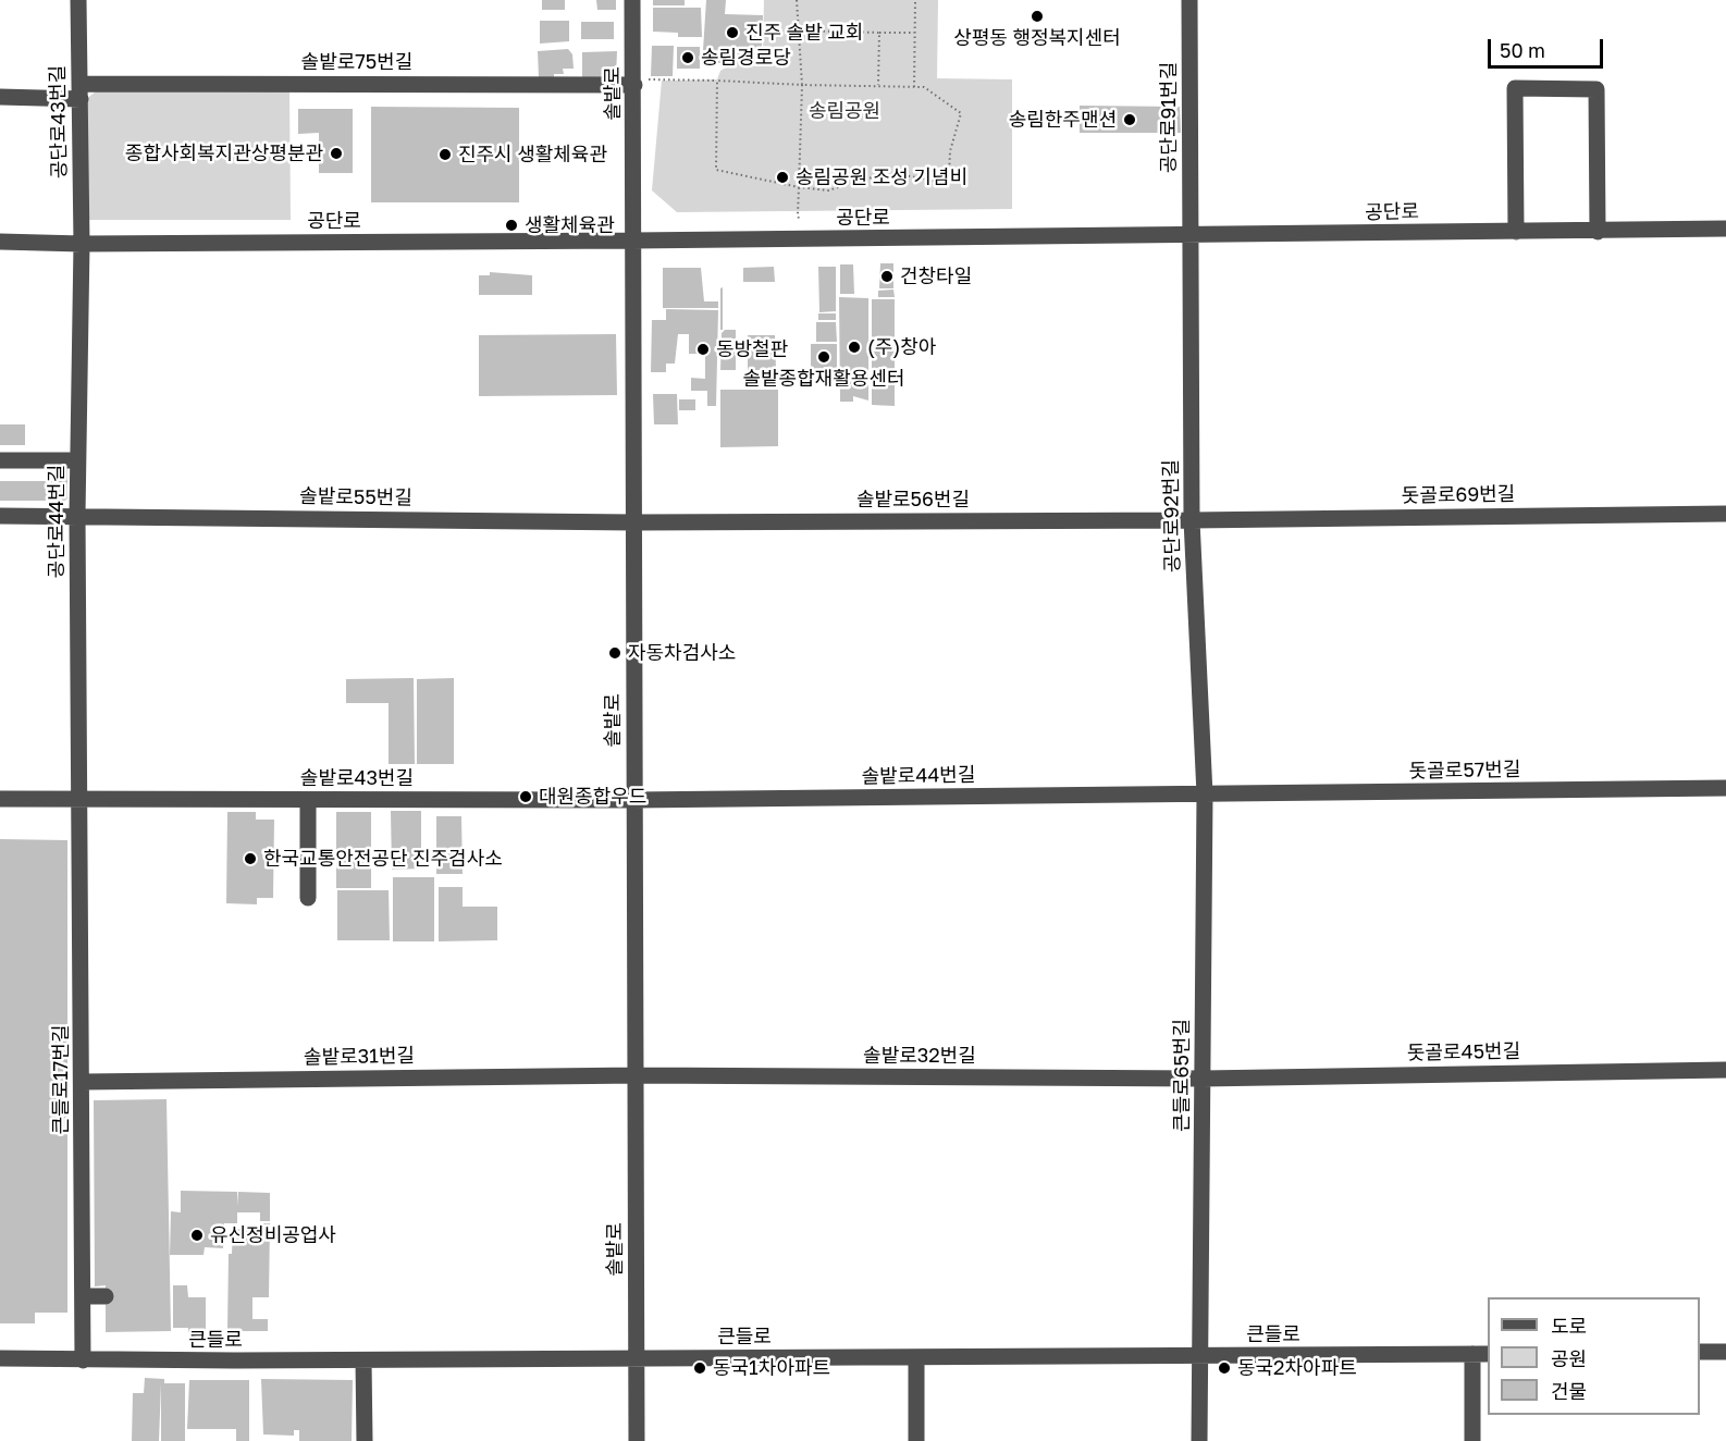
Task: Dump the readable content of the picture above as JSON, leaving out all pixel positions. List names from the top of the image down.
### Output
{
  "streets": {
    "street": [
      "솔밭로75번길",
      "솔밭로",
      "공단로91번길",
      "공단로43번길",
      "공단로",
      "돗골로69번길",
      "솔밭로55번길",
      "솔밭로56번길",
      "공단로92번길",
      "공단로44번길",
      "돗골로57번길",
      "솔밭로44번길",
      "솔밭로43번길",
      "돗골로45번길",
      "솔밭로32번길",
      "솔밭로31번길",
      "큰들로65번길",
      "큰들로17번길",
      "큰들로"
    ]
  },
  "crossings": [
    ["솔밭로75번길", "솔밭로"],
    ["솔밭로75번길", "공단로43번길"],
    ["솔밭로", "공단로"],
    ["솔밭로", "솔밭로55번길"],
    ["솔밭로", "솔밭로56번길"],
    ["솔밭로", "솔밭로44번길"],
    ["솔밭로", "솔밭로43번길"],
    ["솔밭로", "솔밭로32번길"],
    ["솔밭로", "솔밭로31번길"],
    ["솔밭로", "큰들로"],
    ["공단로91번길", "공단로"],
    ["공단로91번길", "공단로92번길"],
    ["공단로43번길", "공단로"],
    ["공단로43번길", "공단로44번길"],
    ["공단로", "공단로92번길"],
    ["공단로", "공단로44번길"],
    ["돗골로69번길", "솔밭로56번길"],
    ["돗골로69번길", "공단로92번길"],
    ["솔밭로55번길", "솔밭로56번길"],
    ["솔밭로55번길", "공단로44번길"],
    ["솔밭로56번길", "공단로92번길"],
    ["공단로92번길", "돗골로57번길"],
    ["공단로92번길", "솔밭로44번길"],
    ["공단로92번길", "큰들로65번길"],
    ["공단로44번길", "솔밭로43번길"],
    ["공단로44번길", "큰들로17번길"],
    ["돗골로57번길", "솔밭로44번길"],
    ["돗골로57번길", "큰들로65번길"],
    ["솔밭로44번길", "솔밭로43번길"],
    ["솔밭로44번길", "큰들로65번길"],
    ["솔밭로43번길", "큰들로17번길"],
    ["돗골로45번길", "솔밭로32번길"],
    ["돗골로45번길", "큰들로65번길"],
    ["솔밭로32번길", "솔밭로31번길"],
    ["솔밭로32번길", "큰들로65번길"],
    ["솔밭로31번길", "큰들로17번길"],
    ["큰들로65번길", "큰들로"],
    ["큰들로17번길", "큰들로"]
  ],
  "parks": ["송림공원"],
  "places": [
    "상평동 행정복지센터",
    "진주 솔밭 교회",
    "송림경로당",
    "송림한주맨션",
    "종합사회복지관상평분관",
    "진주시 생활체육관",
    "송림공원 조성 기념비",
    "생활체육관",
    "건창타일",
    "(주)창아",
    "동방철판",
    "솔밭종합재활용센터",
    "자동차검사소",
    "대원종합우드",
    "한국교통안전공단 진주검사소",
    "유신정비공업사",
    "동국1차아파트",
    "동국2차아파트"
  ],
  "legend": ["도로", "공원", "건물"],
  "scale_bar": "50 m"
}
